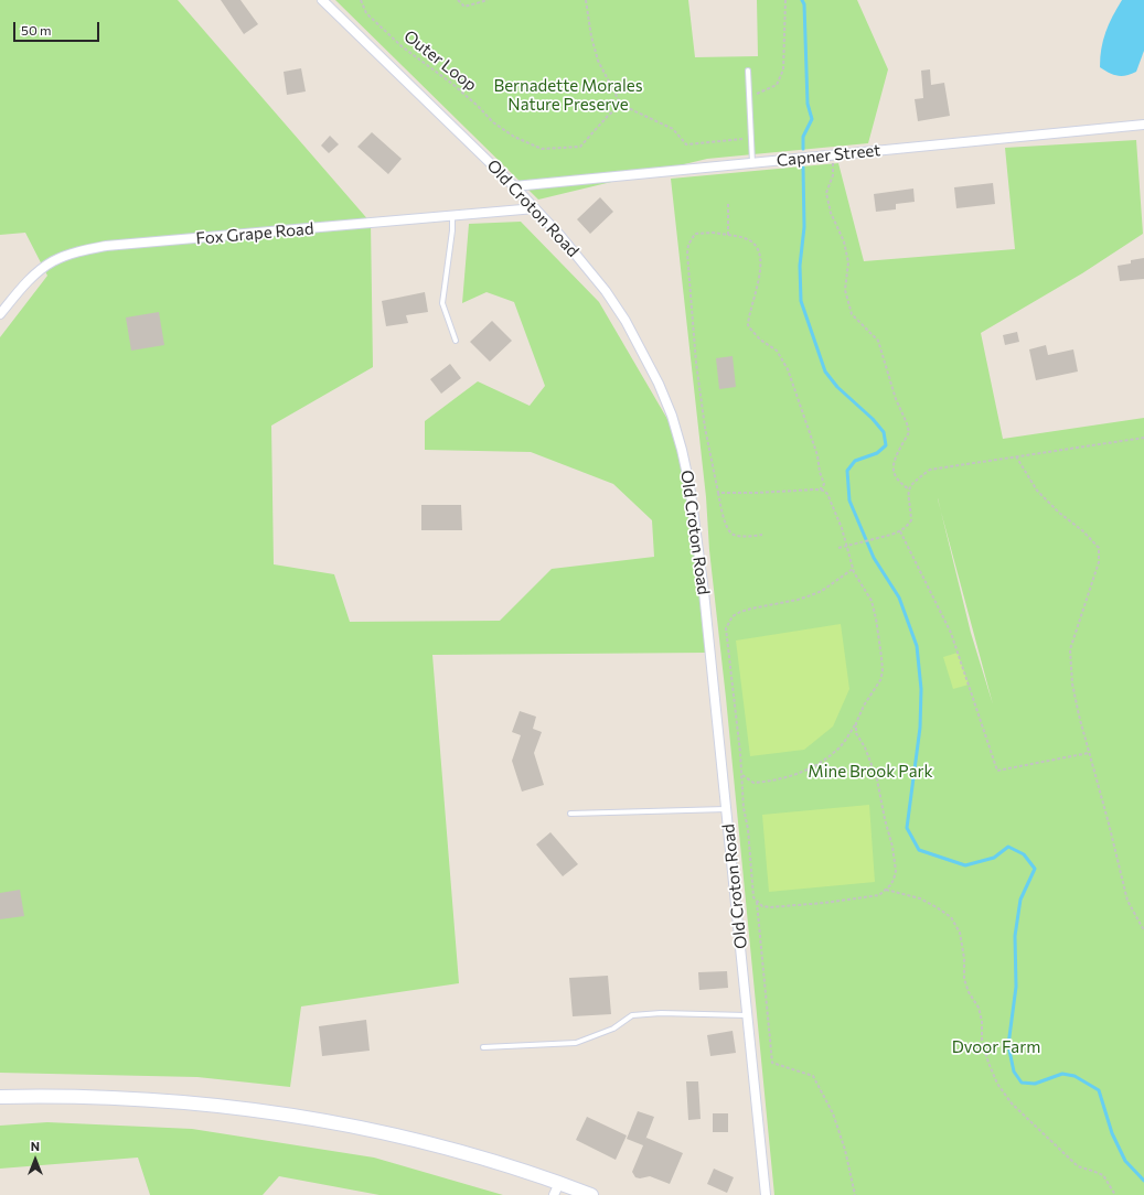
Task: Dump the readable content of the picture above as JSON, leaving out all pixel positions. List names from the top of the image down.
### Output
{
  "streets": {
    "street": ["Capner Street", "Old Croton Road", "Fox Grape Road"],
    "path": ["Outer Loop"]
  },
  "crossings": [
    ["Capner Street", "Old Croton Road"],
    ["Old Croton Road", "Fox Grape Road"]
  ],
  "parks": ["Bernadette Morales Nature Preserve", "Mine Brook Park", "Dvoor Farm"],
  "scale_bar": "50 m",
  "north": "top"
}
